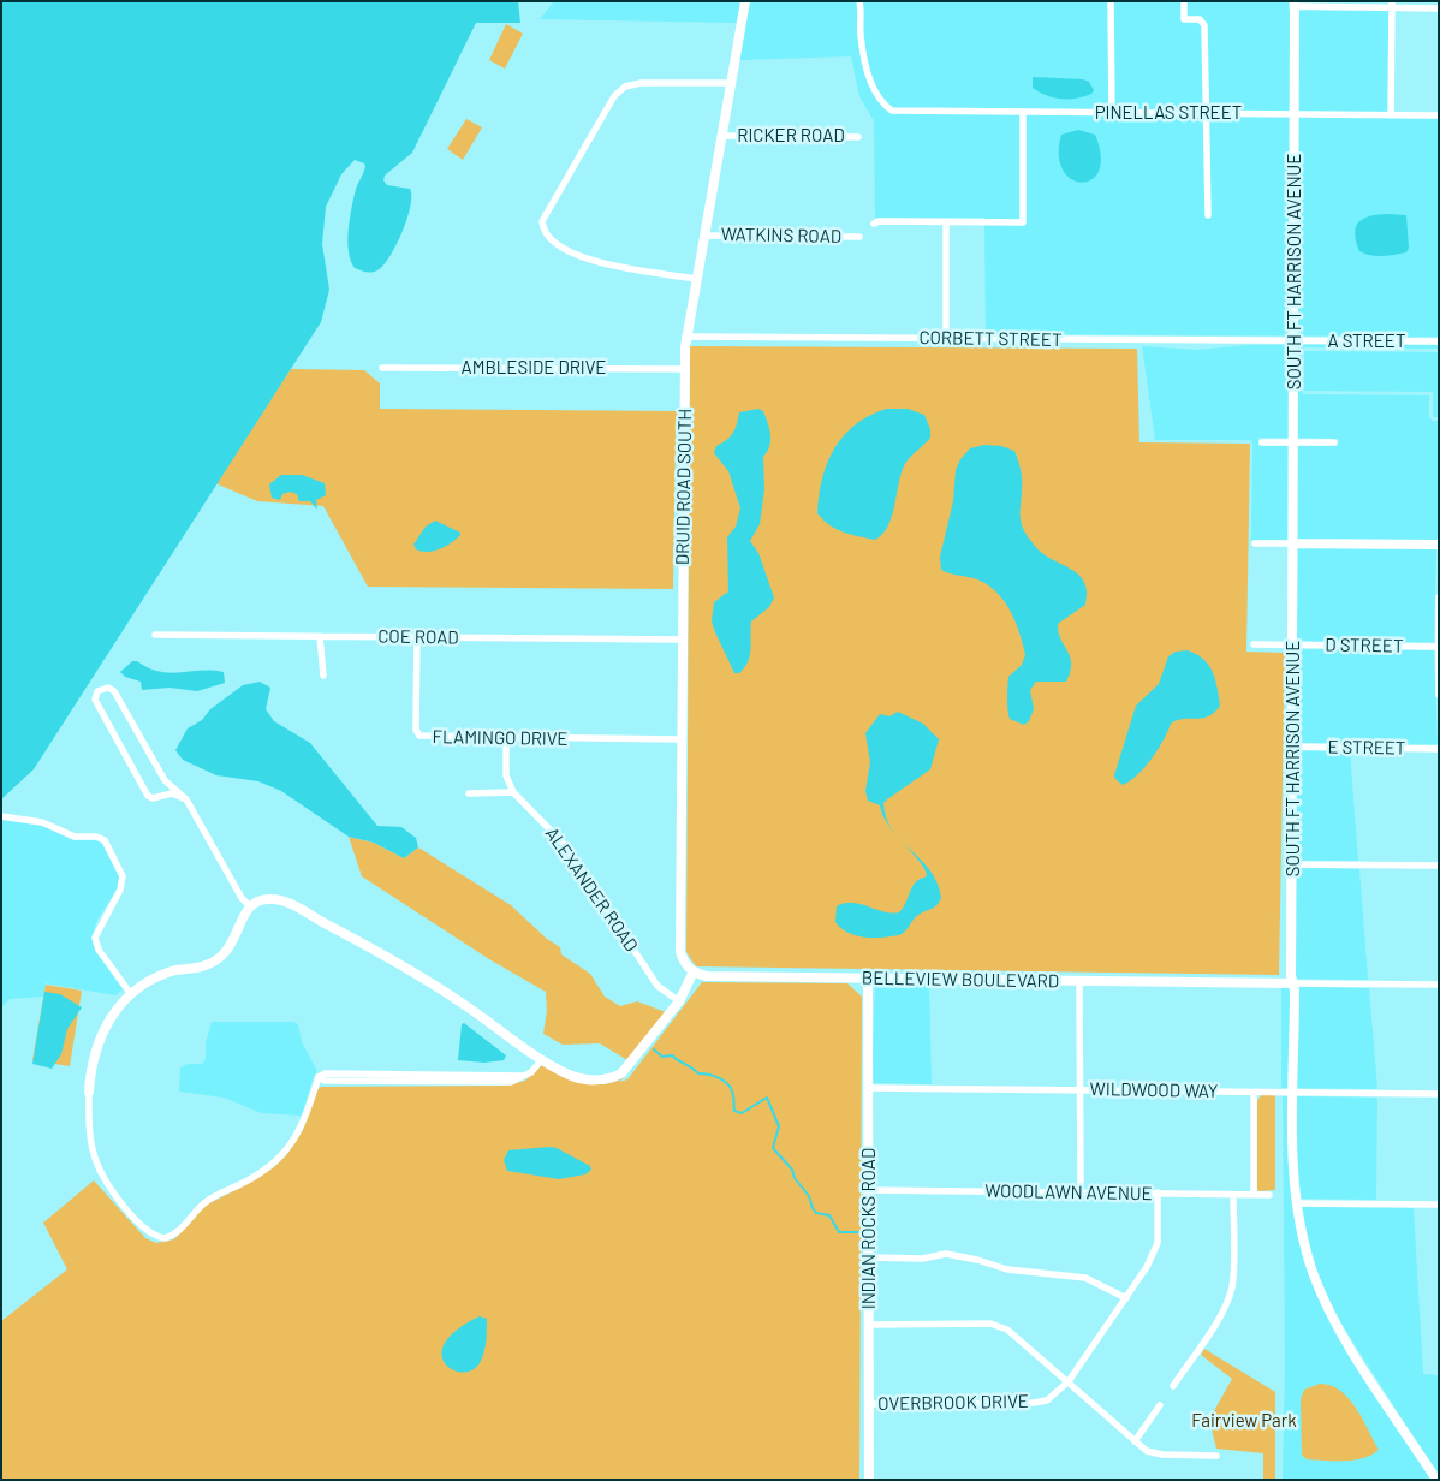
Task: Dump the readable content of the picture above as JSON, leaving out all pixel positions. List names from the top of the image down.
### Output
{
  "streets": {
    "street": [
      "PINELLAS STREET",
      "RICKER ROAD",
      "WATKINS ROAD",
      "SOUTH FT HARRISON AVENUE",
      "CORBETT STREET",
      "A STREET",
      "AMBLESIDE DRIVE",
      "DRUID ROAD SOUTH",
      "COE ROAD",
      "D STREET",
      "FLAMINGO DRIVE",
      "E STREET",
      "ALEXANDER ROAD",
      "BELLEVIEW BOULEVARD",
      "WILDWOOD WAY",
      "WOODLAWN AVENUE",
      "INDIAN ROCKS ROAD",
      "OVERBROOK DRIVE"
    ]
  },
  "crossings": [
    ["PINELLAS STREET", "SOUTH FT HARRISON AVENUE"],
    ["RICKER ROAD", "DRUID ROAD SOUTH"],
    ["WATKINS ROAD", "DRUID ROAD SOUTH"],
    ["SOUTH FT HARRISON AVENUE", "CORBETT STREET"],
    ["SOUTH FT HARRISON AVENUE", "A STREET"],
    ["SOUTH FT HARRISON AVENUE", "D STREET"],
    ["SOUTH FT HARRISON AVENUE", "E STREET"],
    ["SOUTH FT HARRISON AVENUE", "BELLEVIEW BOULEVARD"],
    ["SOUTH FT HARRISON AVENUE", "WILDWOOD WAY"],
    ["CORBETT STREET", "A STREET"],
    ["CORBETT STREET", "DRUID ROAD SOUTH"],
    ["AMBLESIDE DRIVE", "DRUID ROAD SOUTH"],
    ["DRUID ROAD SOUTH", "COE ROAD"],
    ["DRUID ROAD SOUTH", "FLAMINGO DRIVE"],
    ["DRUID ROAD SOUTH", "BELLEVIEW BOULEVARD"],
    ["COE ROAD", "FLAMINGO DRIVE"],
    ["FLAMINGO DRIVE", "ALEXANDER ROAD"],
    ["BELLEVIEW BOULEVARD", "INDIAN ROCKS ROAD"],
    ["WILDWOOD WAY", "INDIAN ROCKS ROAD"],
    ["WOODLAWN AVENUE", "INDIAN ROCKS ROAD"],
    ["WOODLAWN AVENUE", "OVERBROOK DRIVE"],
    ["INDIAN ROCKS ROAD", "OVERBROOK DRIVE"]
  ],
  "parks": ["Fairview Park"]
}
